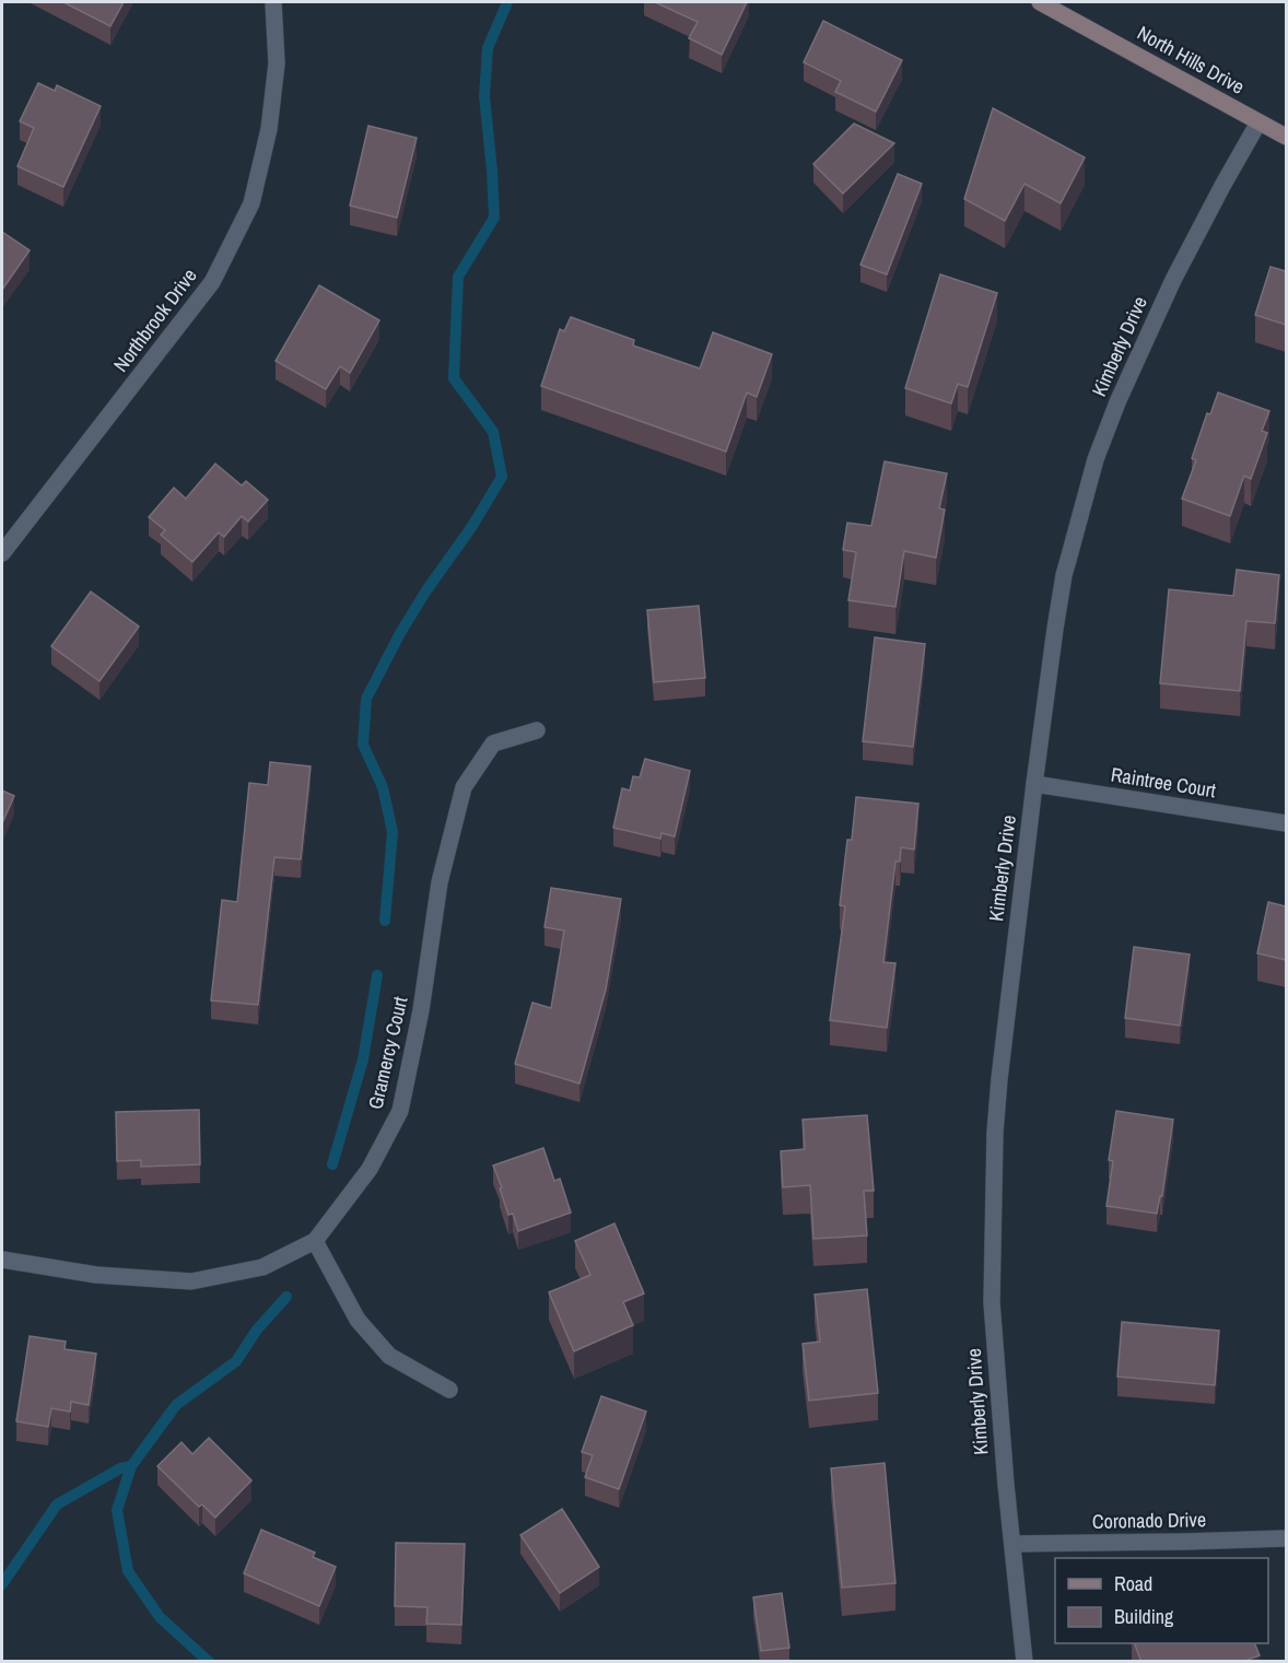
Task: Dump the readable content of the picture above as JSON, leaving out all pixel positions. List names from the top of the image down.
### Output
{
  "streets": {
    "main road": ["North Hills Drive"],
    "street": [
      "Northbrook Drive",
      "Kimberly Drive",
      "Raintree Court",
      "Gramercy Court",
      "Coronado Drive"
    ]
  },
  "crossings": [
    ["North Hills Drive", "Kimberly Drive"],
    ["Kimberly Drive", "Raintree Court"],
    ["Kimberly Drive", "Coronado Drive"]
  ],
  "legend": ["Road", "Building"]
}
